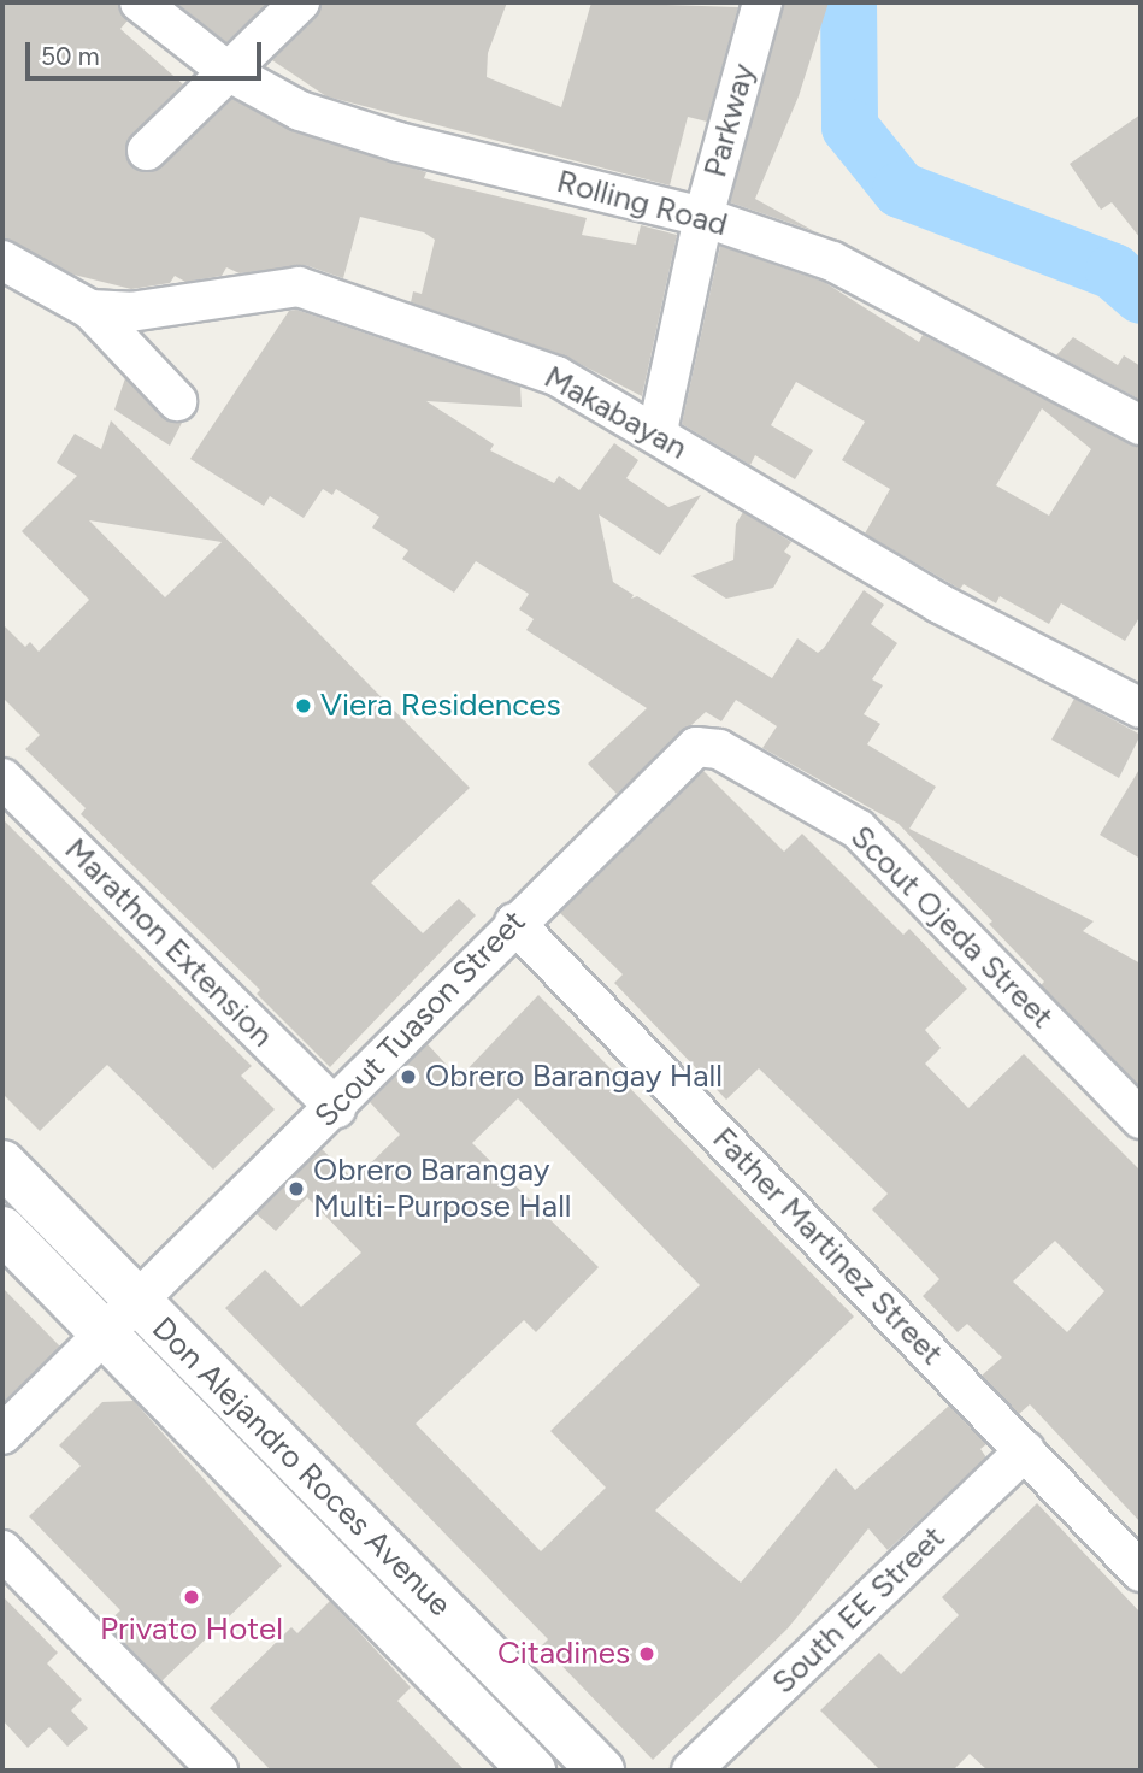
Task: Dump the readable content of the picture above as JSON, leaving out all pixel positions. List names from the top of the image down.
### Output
{
  "streets": {
    "main road": ["Don Alejandro Roces Avenue"],
    "street": [
      "Parkway",
      "Rolling Road",
      "Makabayan",
      "Scout Ojeda Street",
      "Marathon Extension",
      "Scout Tuason Street",
      "Father Martinez Street",
      "South EE Street"
    ]
  },
  "crossings": [
    ["Parkway", "Rolling Road"],
    ["Parkway", "Makabayan"],
    ["Scout Ojeda Street", "Scout Tuason Street"],
    ["Marathon Extension", "Scout Tuason Street"],
    ["Scout Tuason Street", "Father Martinez Street"],
    ["Scout Tuason Street", "Don Alejandro Roces Avenue"],
    ["Father Martinez Street", "South EE Street"]
  ],
  "places": [
    "Viera Residences",
    "Obrero Barangay Hall",
    "Obrero Barangay Multi-Purpose Hall",
    "Privato Hotel",
    "Citadines"
  ],
  "scale_bar": "50 m"
}
